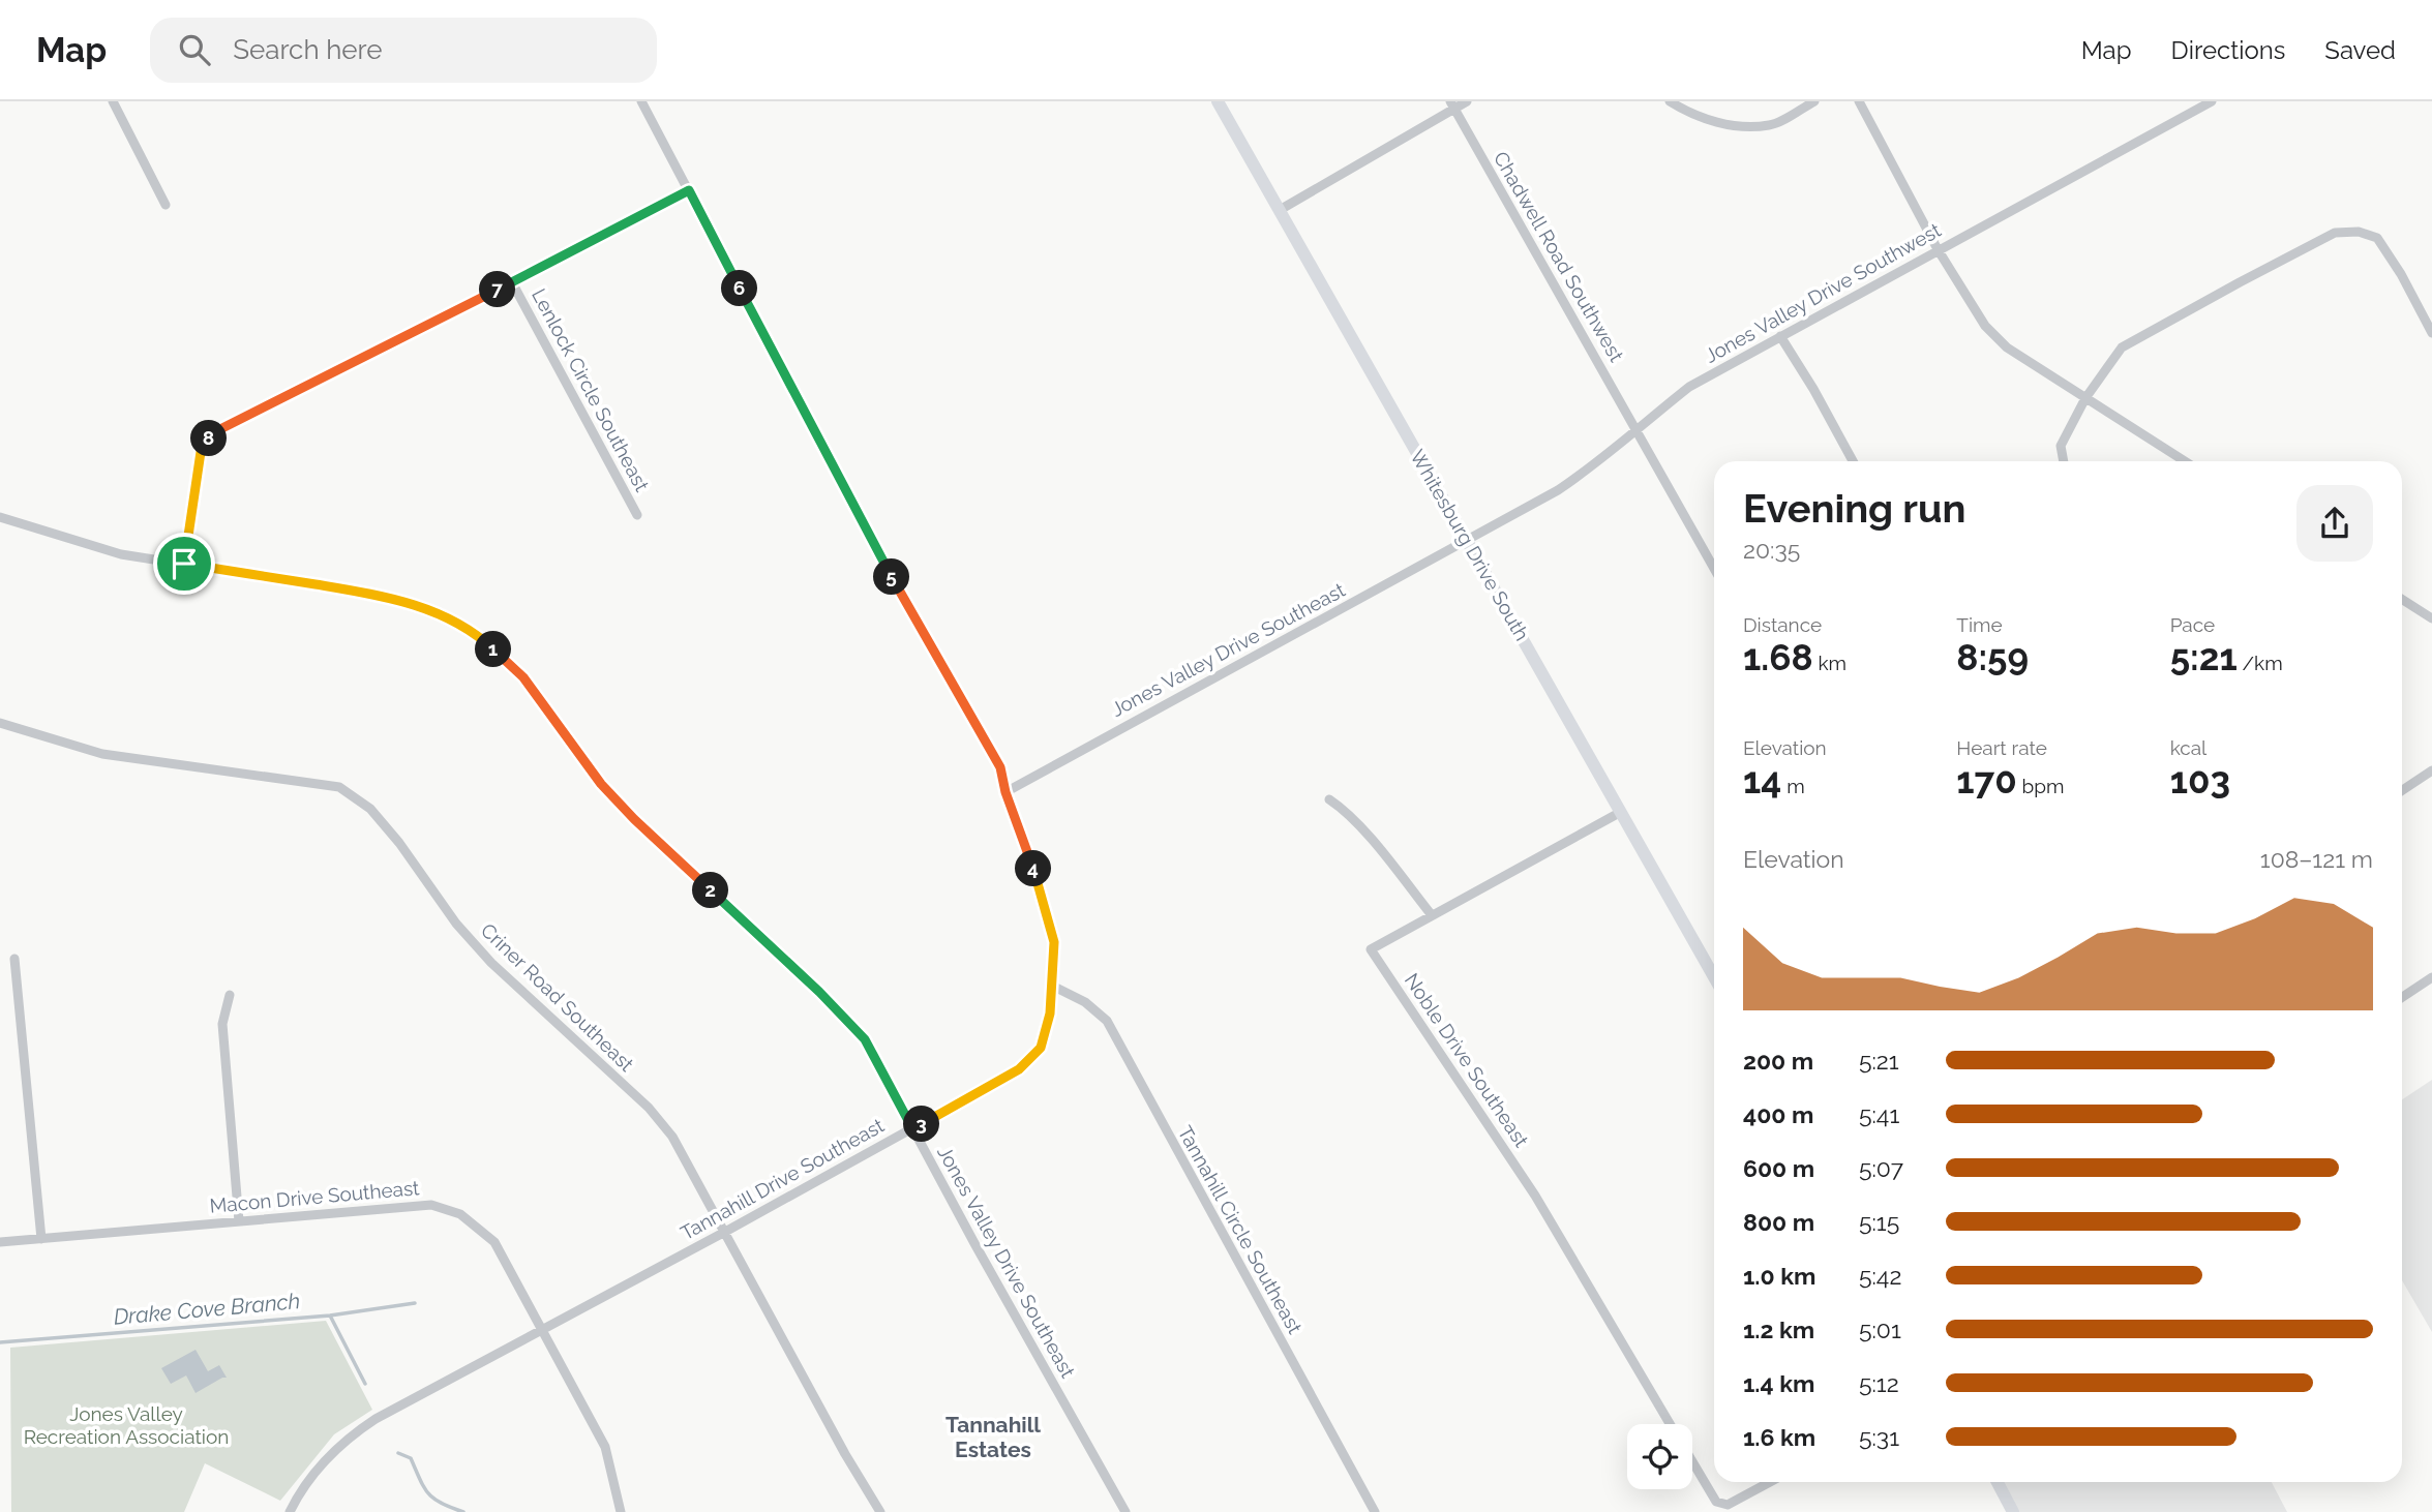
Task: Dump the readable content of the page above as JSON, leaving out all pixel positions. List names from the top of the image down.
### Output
{
  "streets": {
    "main road": ["Whitesburg Drive South"],
    "street": [
      "Chadwell Road Southwest",
      "Jones Valley Drive Southwest",
      "Lenlock Circle Southeast",
      "Jones Valley Drive Southeast",
      "Criner Road Southeast",
      "Noble Drive Southeast",
      "Tannahill Drive Southeast",
      "Macon Drive Southeast",
      "Tannahill Circle Southeast"
    ]
  },
  "crossings": [
    ["Chadwell Road Southwest", "Jones Valley Drive Southwest"],
    ["Jones Valley Drive Southwest", "Whitesburg Drive South"],
    ["Jones Valley Drive Southwest", "Jones Valley Drive Southeast"],
    ["Whitesburg Drive South", "Jones Valley Drive Southeast"],
    ["Whitesburg Drive South", "Noble Drive Southeast"],
    ["Jones Valley Drive Southeast", "Tannahill Drive Southeast"],
    ["Criner Road Southeast", "Tannahill Drive Southeast"],
    ["Tannahill Drive Southeast", "Macon Drive Southeast"],
    ["Tannahill Drive Southeast", "Tannahill Circle Southeast"]
  ],
  "districts": ["Tannahill Estates"],
  "water": ["Drake Cove Branch"],
  "parks": ["Jones Valley Recreation Association"],
  "page": {
    "header": "Map",
    "search": "Search here",
    "nav": ["Map", "Directions", "Saved"],
    "pins": [
      "6",
      "7",
      "8",
      "5",
      "1",
      "4",
      "2",
      "3"
    ],
    "heading": ["Evening run", "20:35"],
    "stats": [
      ["Distance", "1.68 km"],
      ["Time", "8:59"],
      ["Pace", "5:21 /km"],
      ["Elevation", "14 m"],
      ["Heart rate", "170 bpm"],
      ["kcal", "103"]
    ],
    "chart": ["Elevation", "108–121 m"],
    "list": [
      {
        "name": "200 m",
        "note": "5:21"
      },
      {
        "name": "400 m",
        "note": "5:41"
      },
      {
        "name": "600 m",
        "note": "5:07"
      },
      {
        "name": "800 m",
        "note": "5:15"
      },
      {
        "name": "1.0 km",
        "note": "5:42"
      },
      {
        "name": "1.2 km",
        "note": "5:01"
      },
      {
        "name": "1.4 km",
        "note": "5:12"
      },
      {
        "name": "1.6 km",
        "note": "5:31"
      }
    ]
  }
}
